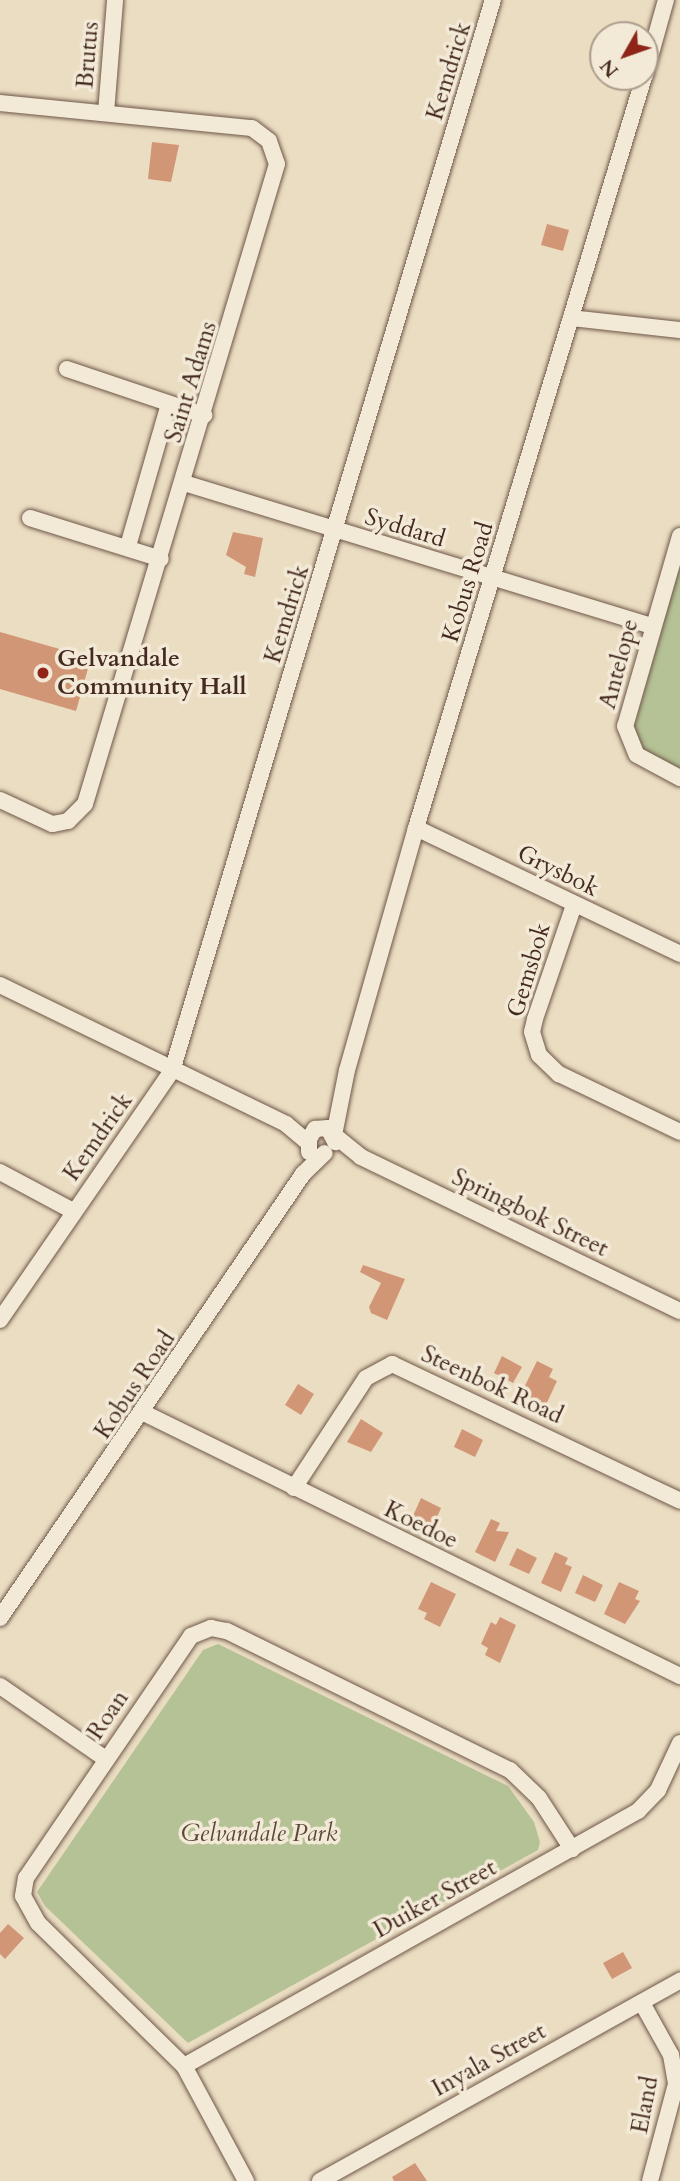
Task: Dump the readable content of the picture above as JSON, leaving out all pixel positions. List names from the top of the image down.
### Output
{
  "streets": {
    "street": [
      "Brutus",
      "Kemdrick",
      "Saint Adams",
      "Syddard",
      "Kobus Road",
      "Antelope",
      "Grysbok",
      "Gemsbok",
      "Springbok Street",
      "Steenbok Road",
      "Koedoe",
      "Roan",
      "Duiker Street",
      "Inyala Street",
      "Eland"
    ]
  },
  "crossings": [
    ["Brutus", "Saint Adams"],
    ["Kemdrick", "Syddard"],
    ["Saint Adams", "Syddard"],
    ["Syddard", "Kobus Road"],
    ["Syddard", "Antelope"],
    ["Kobus Road", "Grysbok"],
    ["Kobus Road", "Springbok Street"],
    ["Kobus Road", "Koedoe"],
    ["Grysbok", "Gemsbok"],
    ["Steenbok Road", "Koedoe"],
    ["Roan", "Duiker Street"],
    ["Inyala Street", "Eland"]
  ],
  "parks": ["Gelvandale Park"],
  "places": ["Gelvandale Community Hall"],
  "north": "bottom left"
}
